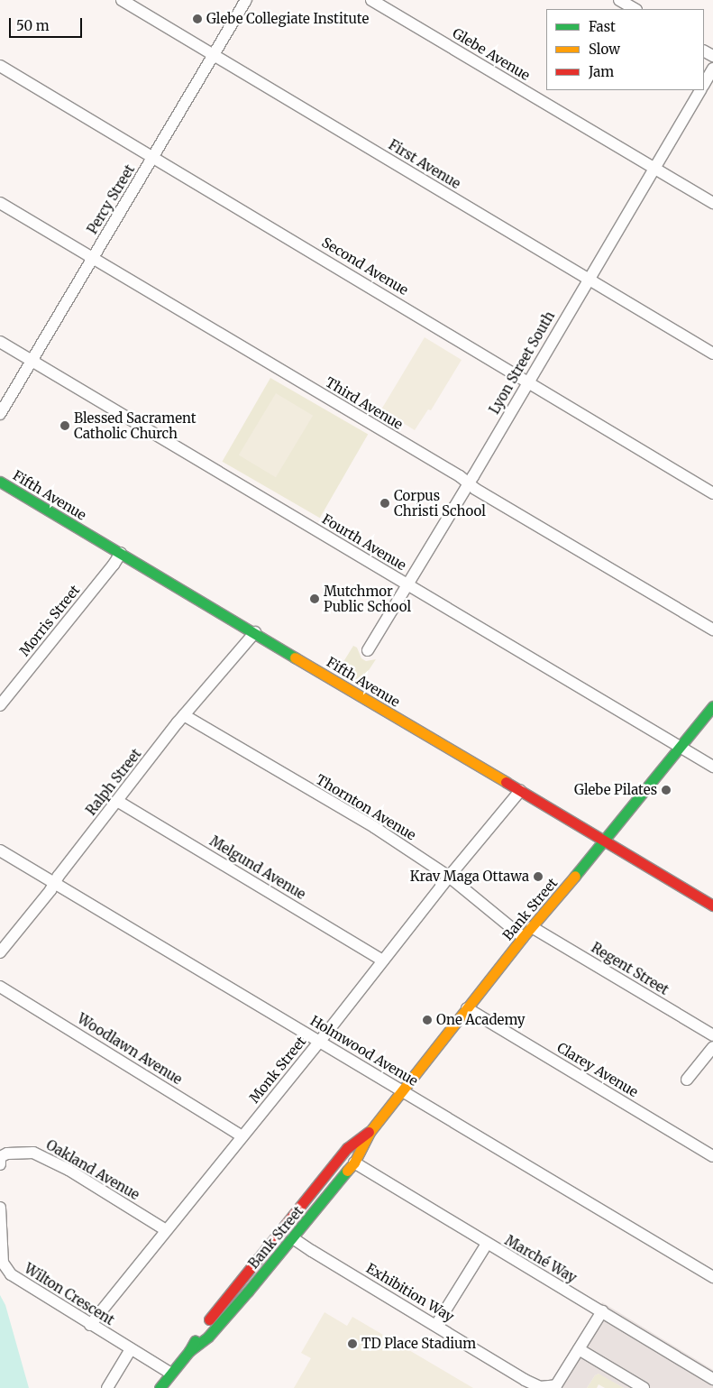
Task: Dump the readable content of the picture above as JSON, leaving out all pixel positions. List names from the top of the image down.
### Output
{
  "streets": {
    "main road": ["Fifth Avenue", "Bank Street"],
    "street": [
      "Glebe Avenue",
      "First Avenue",
      "Percy Street",
      "Second Avenue",
      "Lyon Street South",
      "Third Avenue",
      "Fourth Avenue",
      "Morris Street",
      "Ralph Street",
      "Thornton Avenue",
      "Melgund Avenue",
      "Regent Street",
      "Woodlawn Avenue",
      "Holmwood Avenue",
      "Monk Street",
      "Clarey Avenue",
      "Oakland Avenue",
      "Marché Way",
      "Exhibition Way",
      "Wilton Crescent"
    ]
  },
  "crossings": [
    ["Glebe Avenue", "Lyon Street South"],
    ["First Avenue", "Percy Street"],
    ["First Avenue", "Lyon Street South"],
    ["Percy Street", "Second Avenue"],
    ["Percy Street", "Third Avenue"],
    ["Percy Street", "Fourth Avenue"],
    ["Second Avenue", "Lyon Street South"],
    ["Lyon Street South", "Third Avenue"],
    ["Lyon Street South", "Fourth Avenue"],
    ["Fifth Avenue", "Morris Street"],
    ["Fifth Avenue", "Ralph Street"],
    ["Fifth Avenue", "Bank Street"],
    ["Fifth Avenue", "Monk Street"],
    ["Fourth Avenue", "Bank Street"],
    ["Ralph Street", "Thornton Avenue"],
    ["Ralph Street", "Melgund Avenue"],
    ["Ralph Street", "Holmwood Avenue"],
    ["Thornton Avenue", "Bank Street"],
    ["Thornton Avenue", "Monk Street"],
    ["Melgund Avenue", "Monk Street"],
    ["Bank Street", "Regent Street"],
    ["Bank Street", "Holmwood Avenue"],
    ["Bank Street", "Clarey Avenue"],
    ["Bank Street", "Marché Way"],
    ["Bank Street", "Exhibition Way"],
    ["Bank Street", "Wilton Crescent"],
    ["Woodlawn Avenue", "Monk Street"],
    ["Holmwood Avenue", "Monk Street"],
    ["Monk Street", "Oakland Avenue"],
    ["Monk Street", "Wilton Crescent"],
    ["Marché Way", "Exhibition Way"]
  ],
  "places": [
    "Glebe Collegiate Institute",
    "Blessed Sacrament Catholic Church",
    "Corpus Christi School",
    "Mutchmor Public School",
    "Glebe Pilates",
    "Krav Maga Ottawa",
    "One Academy",
    "TD Place Stadium"
  ],
  "legend": ["Fast", "Slow", "Jam"],
  "scale_bar": "50 m"
}
